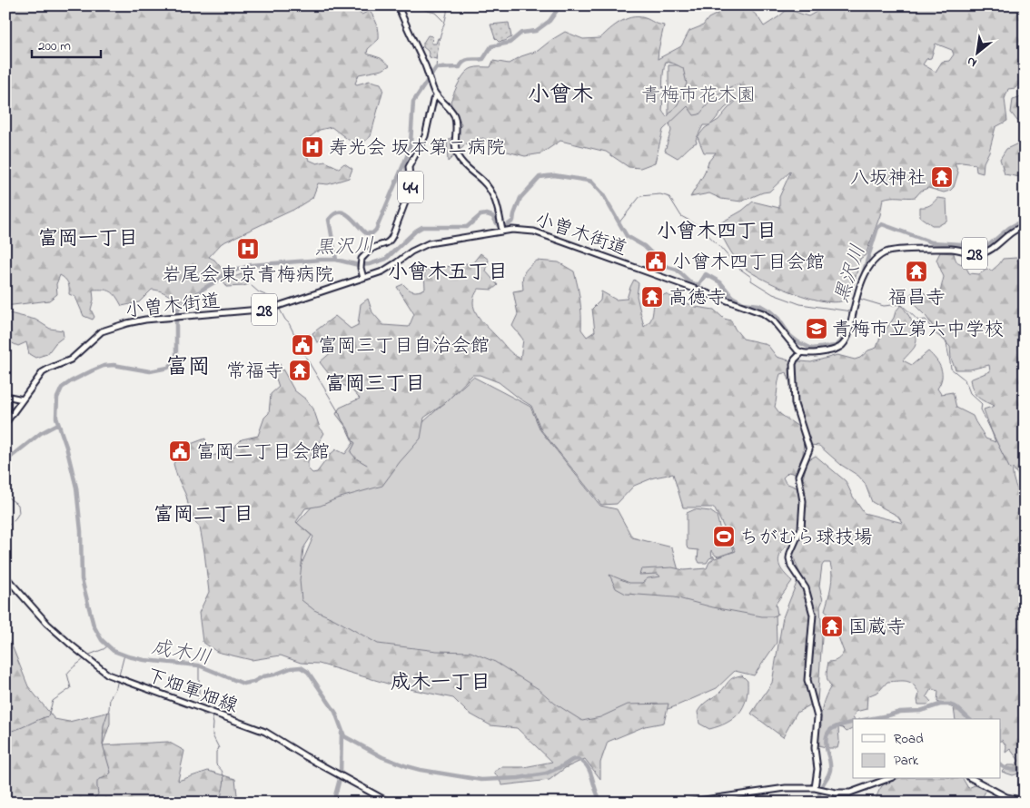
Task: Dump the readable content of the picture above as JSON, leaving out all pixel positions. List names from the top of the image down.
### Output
{
  "streets": {
    "main road": [
      "44",
      "小曽木街道",
      "28",
      "下畑軍畑線"
    ]
  },
  "crossings": [
    ["44", "小曽木街道"],
    ["小曽木街道", "28"]
  ],
  "districts": [
    "小曾木",
    "小曾木四丁目",
    "富岡一丁目",
    "小曾木五丁目",
    "富岡",
    "富岡三丁目",
    "富岡二丁目",
    "成木一丁目"
  ],
  "water": ["黒沢川", "成木川"],
  "parks": ["青梅市花木園"],
  "places": {
    "hospital": ["寿光会 坂本第二病院", "岩尾会東京青梅病院"],
    "temple": [
      "八坂神社",
      "福昌寺",
      "高徳寺",
      "常福寺",
      "国蔵寺"
    ],
    "public building": ["小曾木四丁目会館", "富岡三丁目自治会館", "富岡二丁目会館"],
    "school or university": ["青梅市立第六中学校"],
    "sports": ["ちがむら球技場"]
  },
  "legend": ["Road", "Park"],
  "scale_bar": "200 m",
  "north": "bottom left"
}
